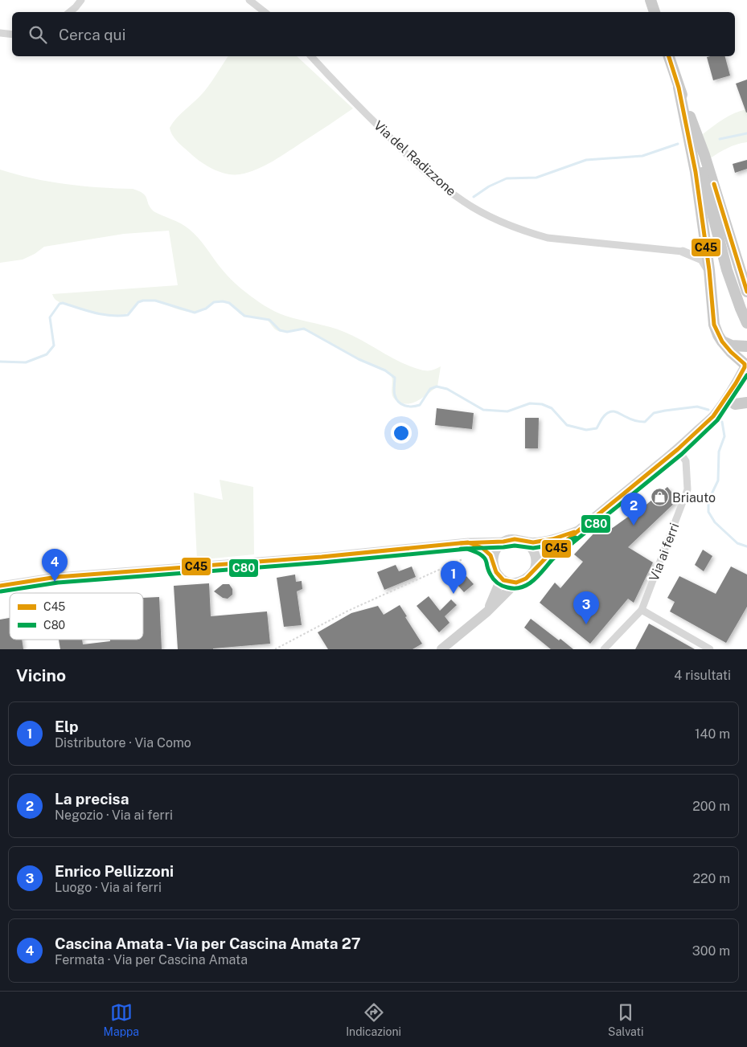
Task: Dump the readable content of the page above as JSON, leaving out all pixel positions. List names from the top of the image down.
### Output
{
  "streets": {
    "street": ["Via del Radizzone", "Via ai ferri"]
  },
  "places": {
    "shop": ["Briauto"]
  },
  "lines": ["transit line C45", "transit line C80"],
  "legend": ["C45", "C80"],
  "page": {
    "search": "Cerca qui",
    "pins": [
      "2",
      "4",
      "1",
      "3"
    ],
    "heading": ["Vicino", "4 risultati"],
    "list": [
      {
        "mark": "1",
        "name": "Elp",
        "note": "Distributore · Via Como",
        "value": "140 m"
      },
      {
        "mark": "2",
        "name": "La precisa",
        "note": "Negozio · Via ai ferri",
        "value": "200 m"
      },
      {
        "mark": "3",
        "name": "Enrico Pellizzoni",
        "note": "Luogo · Via ai ferri",
        "value": "220 m"
      },
      {
        "mark": "4",
        "name": "Cascina Amata - Via per Cascina Amata 27",
        "note": "Fermata · Via per Cascina Amata",
        "value": "300 m"
      }
    ],
    "nav": ["Mappa", "Indicazioni", "Salvati"]
  }
}
